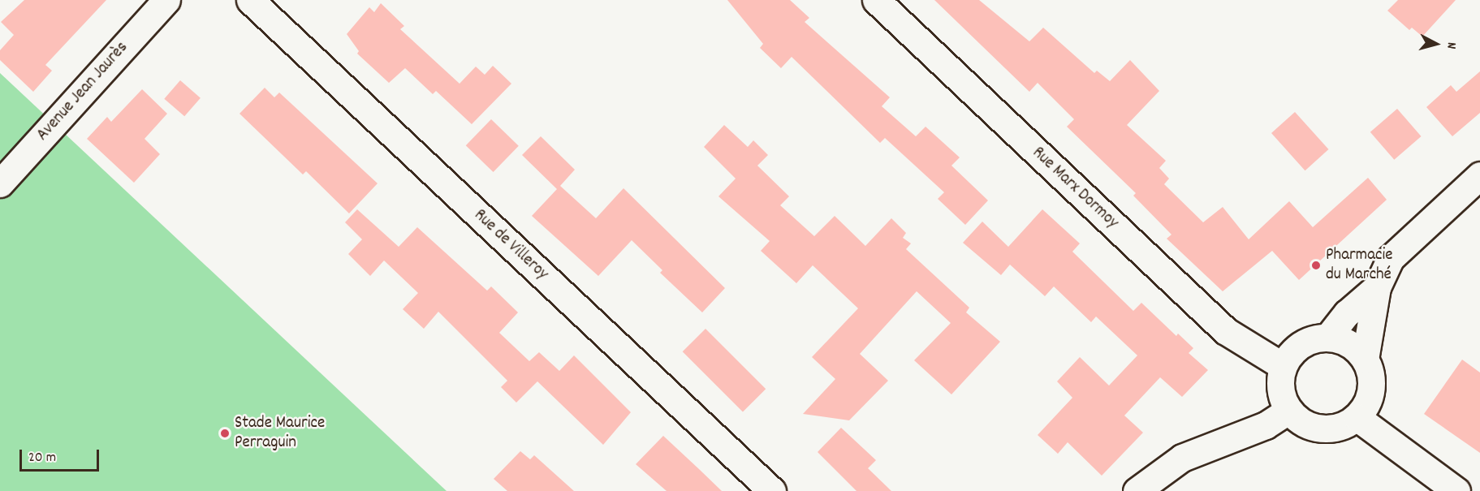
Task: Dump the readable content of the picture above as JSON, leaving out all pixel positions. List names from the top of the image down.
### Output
{
  "streets": {
    "street": ["Avenue Jean Jaurès", "Rue Marx Dormoy", "Rue de Villeroy"]
  },
  "places": ["Pharmacie du Marché", "Stade Maurice Perraguin"],
  "scale_bar": "20 m",
  "north": "right"
}
